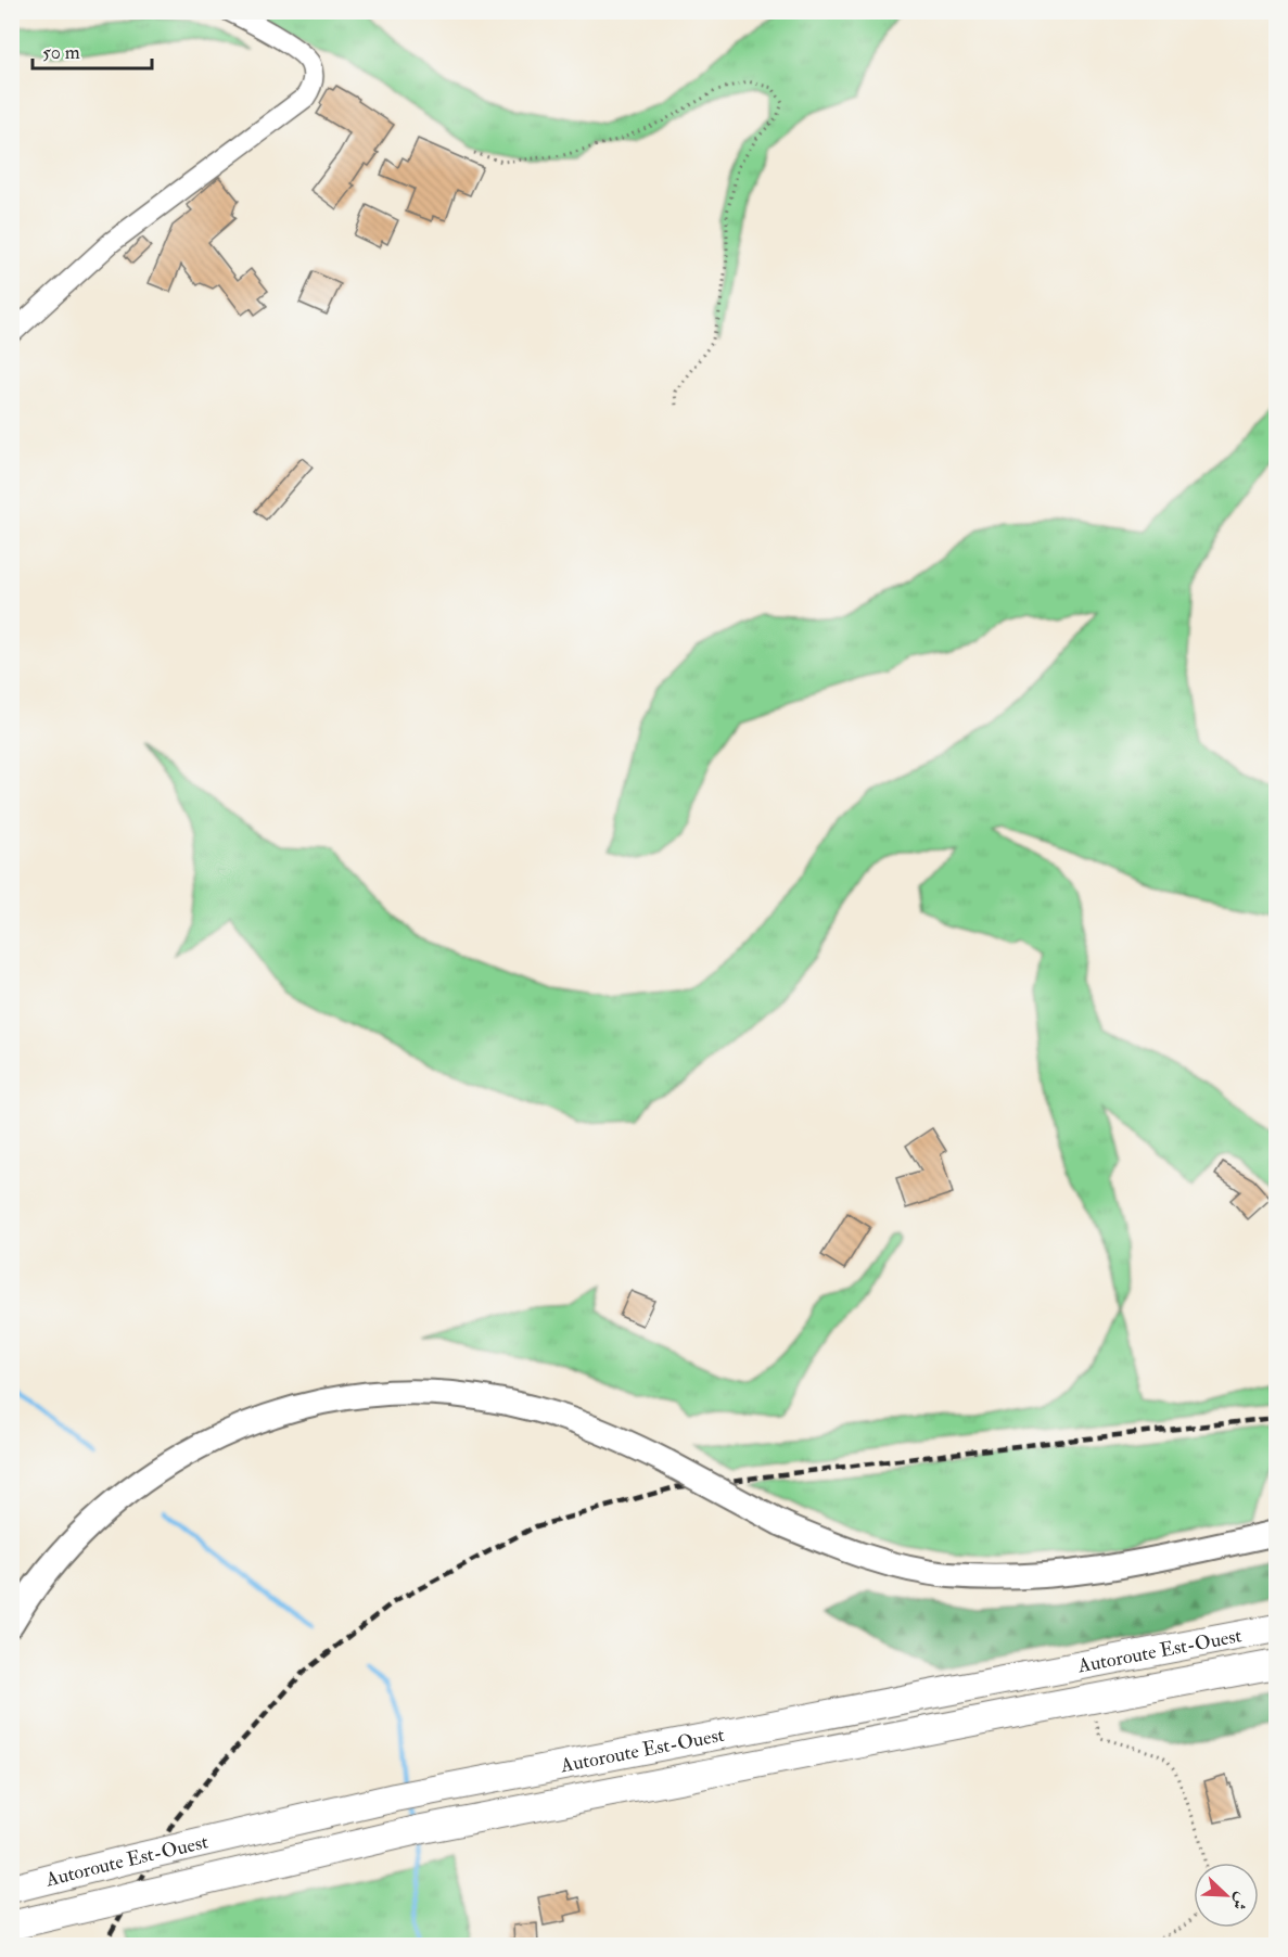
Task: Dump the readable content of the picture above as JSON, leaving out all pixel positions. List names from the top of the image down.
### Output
{
  "streets": {
    "highway": ["Autoroute Est-Ouest"]
  },
  "scale_bar": "50 m",
  "north": "bottom right"
}
